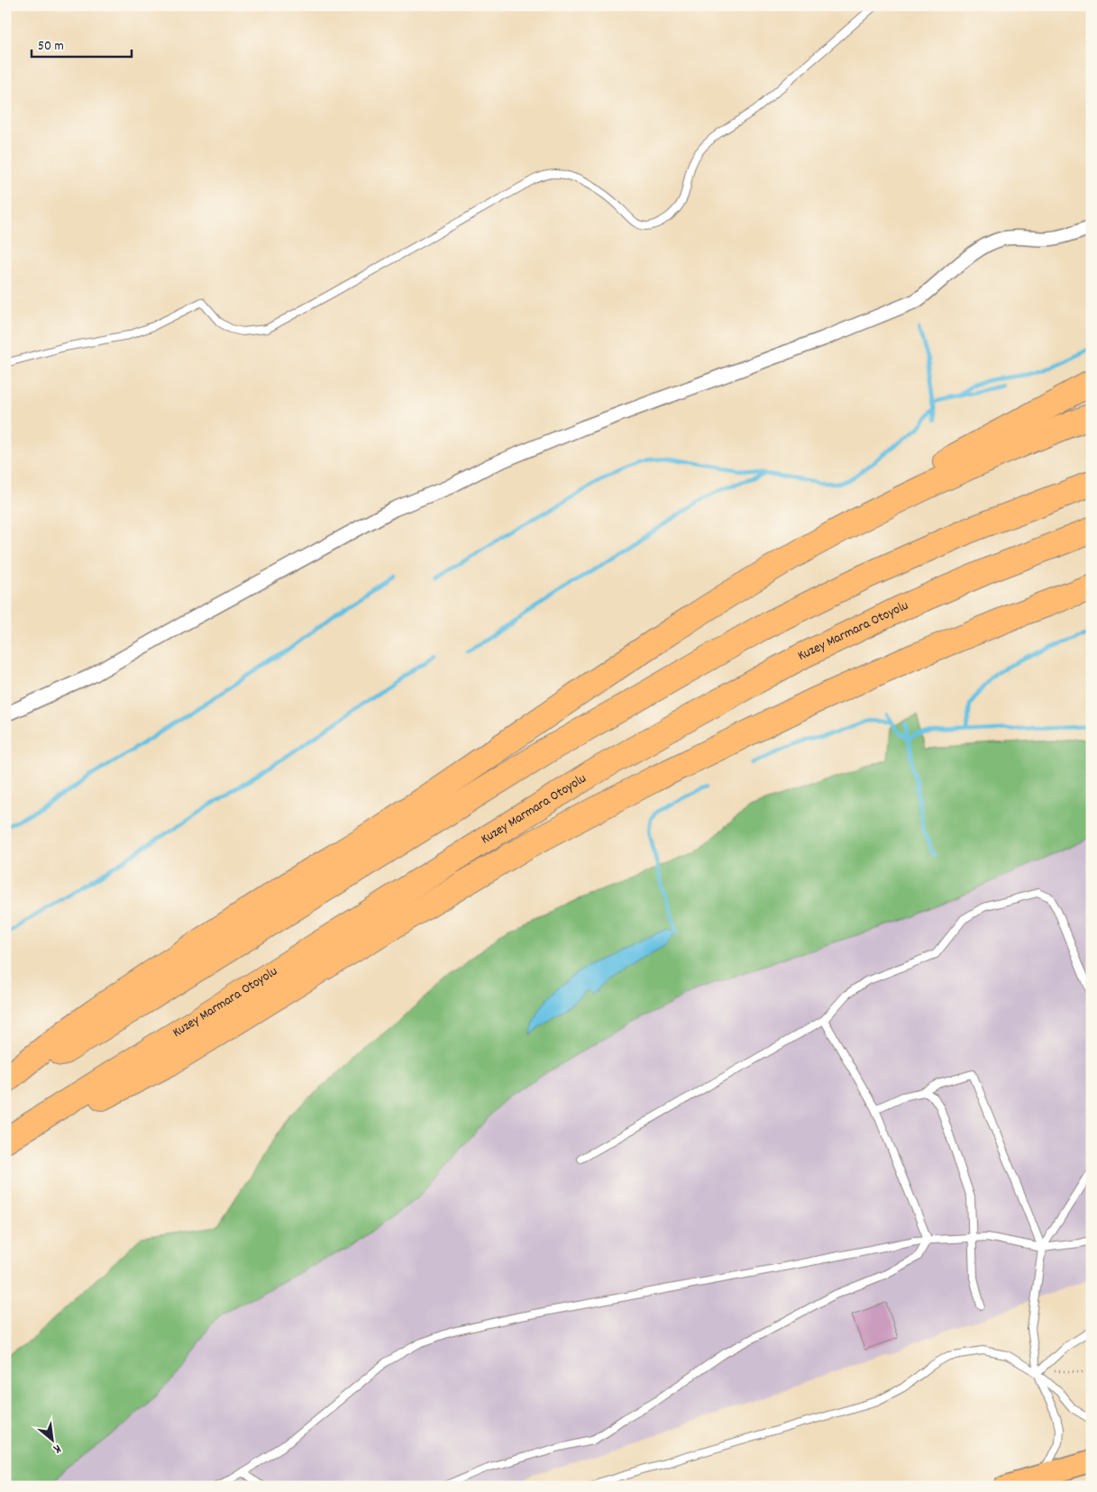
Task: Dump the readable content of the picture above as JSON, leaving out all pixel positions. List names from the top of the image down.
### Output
{
  "streets": {
    "highway": ["Kuzey Marmara Otoyolu"]
  },
  "scale_bar": "50 m",
  "north": "bottom right"
}
